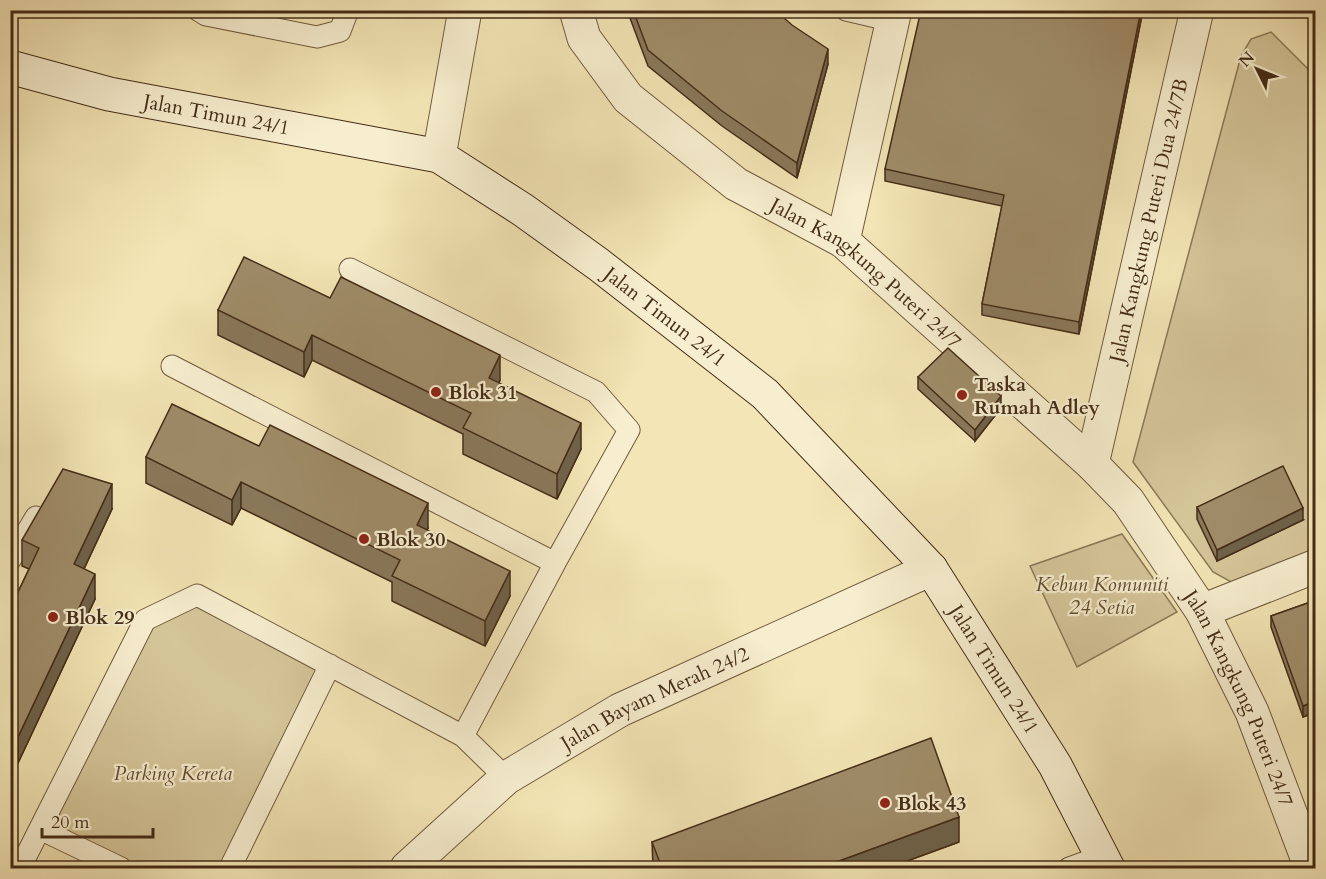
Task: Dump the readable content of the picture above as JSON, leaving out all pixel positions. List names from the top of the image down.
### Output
{
  "streets": {
    "street": [
      "Jalan Timun 24/1",
      "Jalan Kangkung Puteri Dua 24/7B",
      "Jalan Kangkung Puteri 24/7",
      "Jalan Bayam Merah 24/2"
    ]
  },
  "crossings": [
    ["Jalan Timun 24/1", "Jalan Bayam Merah 24/2"],
    ["Jalan Kangkung Puteri Dua 24/7B", "Jalan Kangkung Puteri 24/7"]
  ],
  "parks": ["Kebun Komuniti 24 Setia", "Parking Kereta"],
  "places": [
    "Blok 31",
    "Taska Rumah Adley",
    "Blok 30",
    "Blok 29",
    "Blok 43"
  ],
  "scale_bar": "20 m",
  "north": "top left"
}
